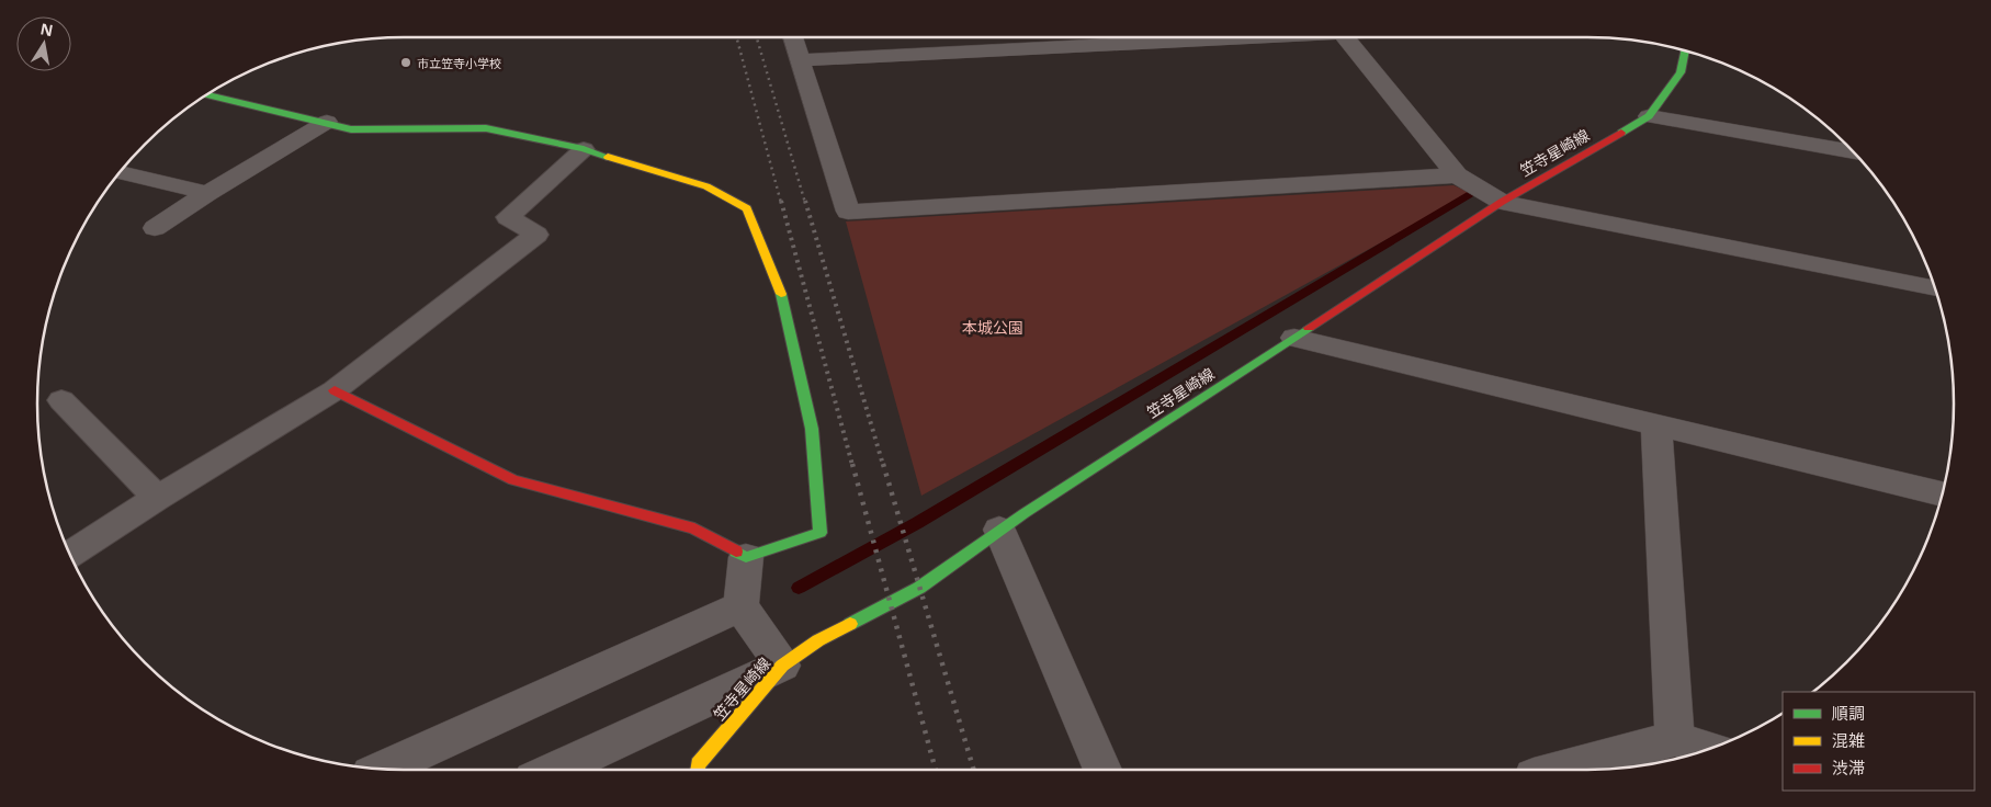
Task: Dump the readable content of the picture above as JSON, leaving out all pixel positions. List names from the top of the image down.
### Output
{
  "streets": {
    "street": ["笠寺星崎線"]
  },
  "parks": ["本城公園"],
  "places": ["市立笠寺小学校"],
  "legend": ["順調", "混雑", "渋滞"],
  "north": "top"
}
